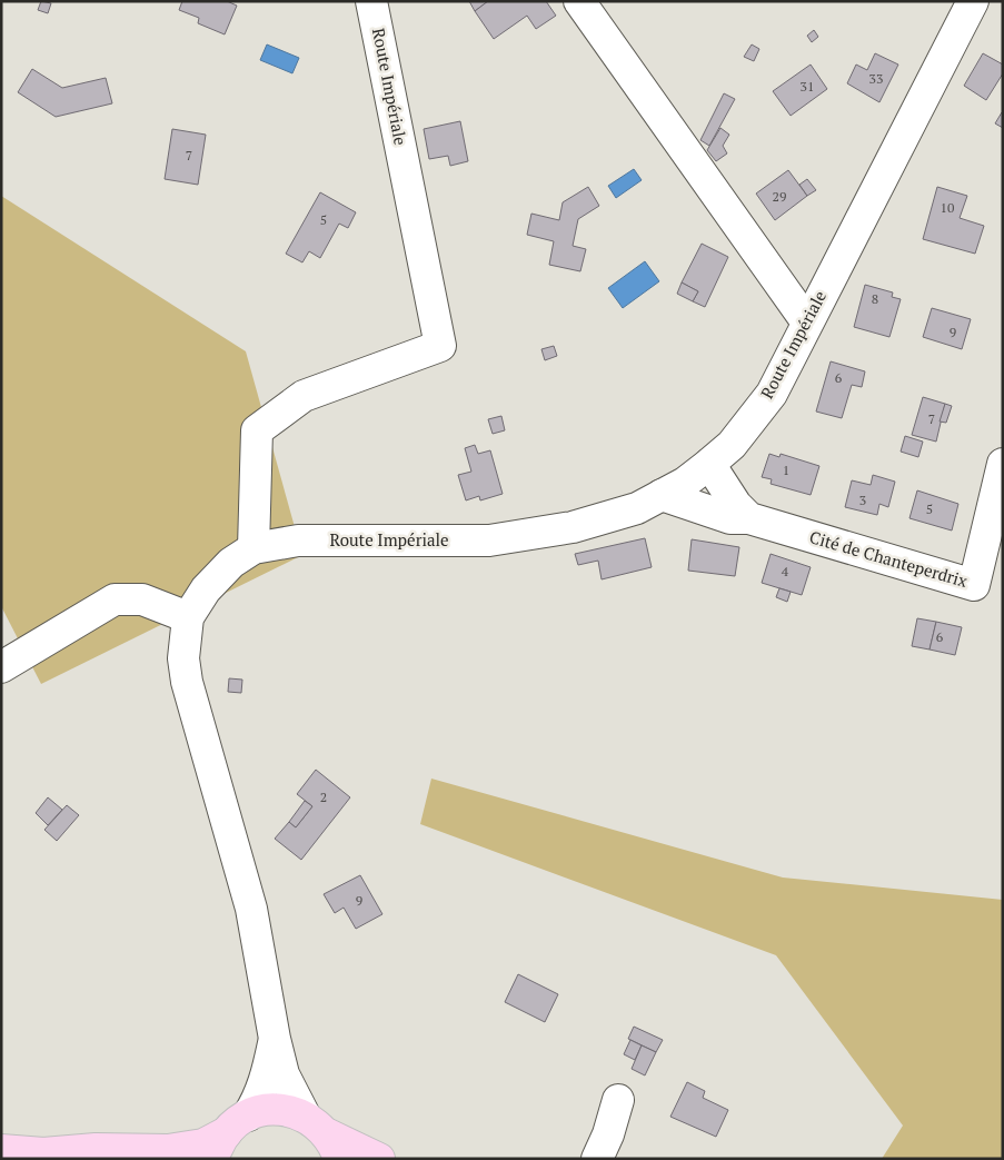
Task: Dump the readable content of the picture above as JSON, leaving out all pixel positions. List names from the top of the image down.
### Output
{
  "streets": {
    "street": ["Route Impériale", "Cité de Chanteperdrix"]
  },
  "house_numbers": [
    "33",
    "31",
    "7",
    "29",
    "10",
    "5",
    "8",
    "9",
    "6",
    "7",
    "1",
    "3",
    "5",
    "4",
    "6",
    "2",
    "9"
  ]
}
